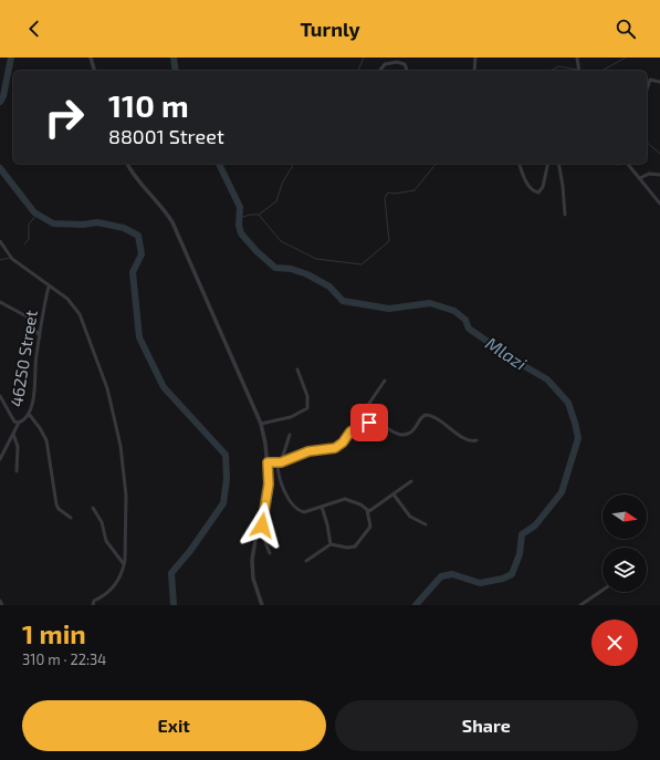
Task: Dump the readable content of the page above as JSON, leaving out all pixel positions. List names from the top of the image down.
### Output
{
  "streets": {
    "street": ["46250 Street"]
  },
  "water": ["Mlazi"],
  "north": "right",
  "page": {
    "header": "Turnly",
    "turn": ["110 m", "88001 Street"],
    "heading": ["1 min", "310 m · 22:34"],
    "buttons": ["Exit", "Share"]
  }
}
